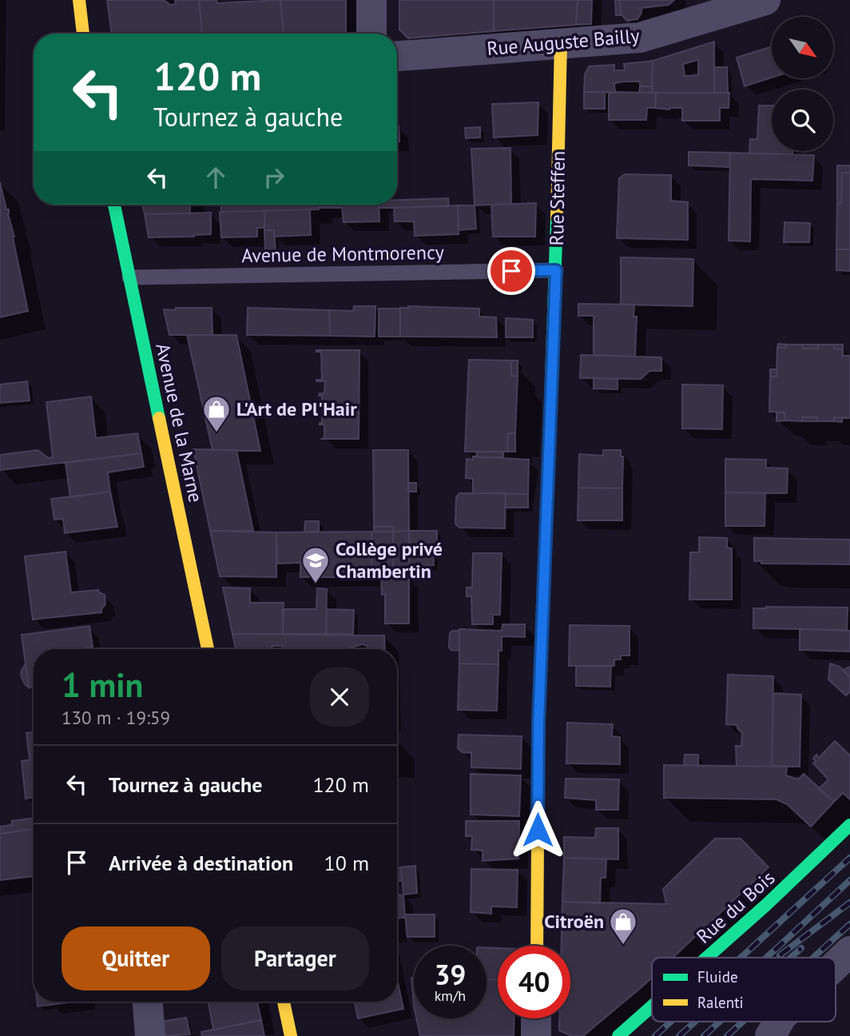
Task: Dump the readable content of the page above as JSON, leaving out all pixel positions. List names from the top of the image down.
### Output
{
  "streets": {
    "street": [
      "Rue Auguste Bailly",
      "Rue Steffen",
      "Avenue de la Marne",
      "Rue du Bois"
    ],
    "lane": ["Avenue de Montmorency"]
  },
  "crossings": [
    ["Rue Auguste Bailly", "Rue Steffen"],
    ["Rue Steffen", "Avenue de Montmorency"],
    ["Avenue de Montmorency", "Avenue de la Marne"]
  ],
  "places": {
    "shop": ["L'Art de Pl'Hair", "Citroën"],
    "school or university": ["Collège privé Chambertin"]
  },
  "legend": ["Fluide", "Ralenti"],
  "north": "bottom right",
  "page": {
    "turn": ["120 m", "Tournez à gauche"],
    "heading": ["1 min", "130 m · 19:59"],
    "list": [
      {
        "name": "Tournez à gauche",
        "value": "120 m"
      },
      {
        "name": "Arrivée à destination",
        "value": "10 m"
      }
    ],
    "buttons": ["Quitter", "Partager"],
    "speed": "39 km/h",
    "limit": "40"
  }
}
